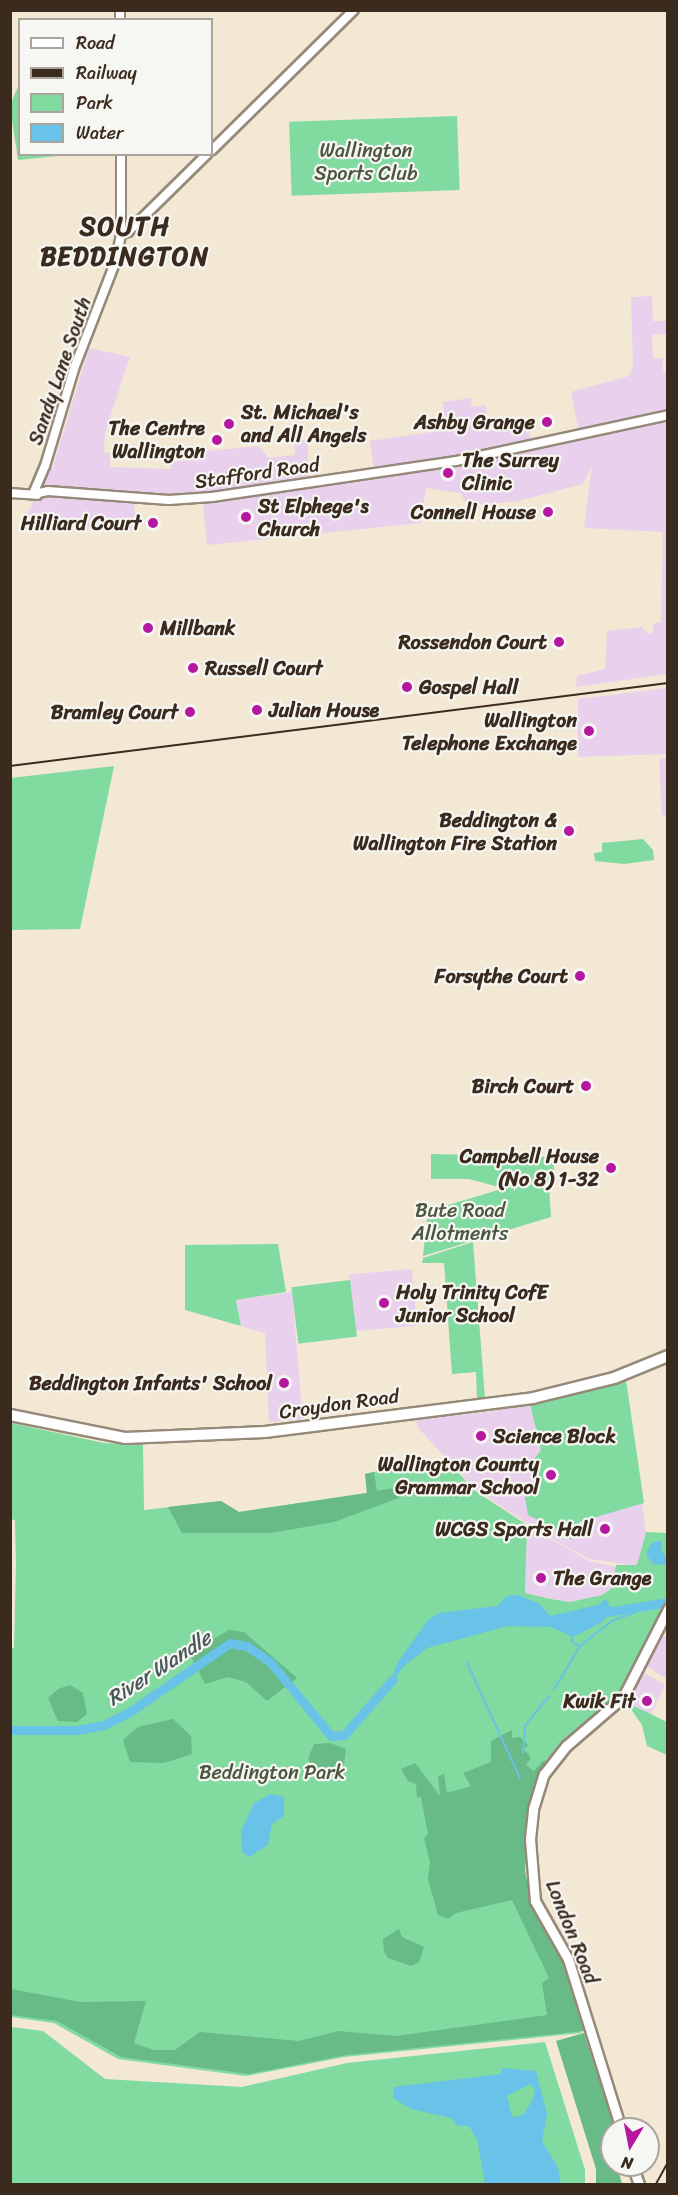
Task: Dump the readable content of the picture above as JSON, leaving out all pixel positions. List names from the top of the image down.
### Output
{
  "streets": {
    "highway": ["Croydon Road"],
    "main road": ["Sandy Lane South", "Stafford Road", "London Road"]
  },
  "crossings": [
    ["Sandy Lane South", "Stafford Road"]
  ],
  "districts": ["SOUTH BEDDINGTON"],
  "water": ["River Wandle"],
  "parks": ["Wallington Sports Club", "Bute Road Allotments", "Beddington Park"],
  "places": [
    "Ashby Grange",
    "St. Michael's and All Angels",
    "The Centre Wallington",
    "The Surrey Clinic",
    "Connell House",
    "St Elphege's Church",
    "Hilliard Court",
    "Millbank",
    "Rossendon Court",
    "Russell Court",
    "Gospel Hall",
    "Julian House",
    "Bramley Court",
    "Wallington Telephone Exchange",
    "Beddington & Wallington Fire Station",
    "Forsythe Court",
    "Birch Court",
    "Campbell House (No 8) 1-32",
    "Holy Trinity CofE Junior School",
    "Beddington Infants' School",
    "Science Block",
    "Wallington County Grammar School",
    "WCGS Sports Hall",
    "The Grange",
    "Kwik Fit"
  ],
  "legend": [
    "Road",
    "Railway",
    "Park",
    "Water"
  ],
  "north": "bottom"
}
